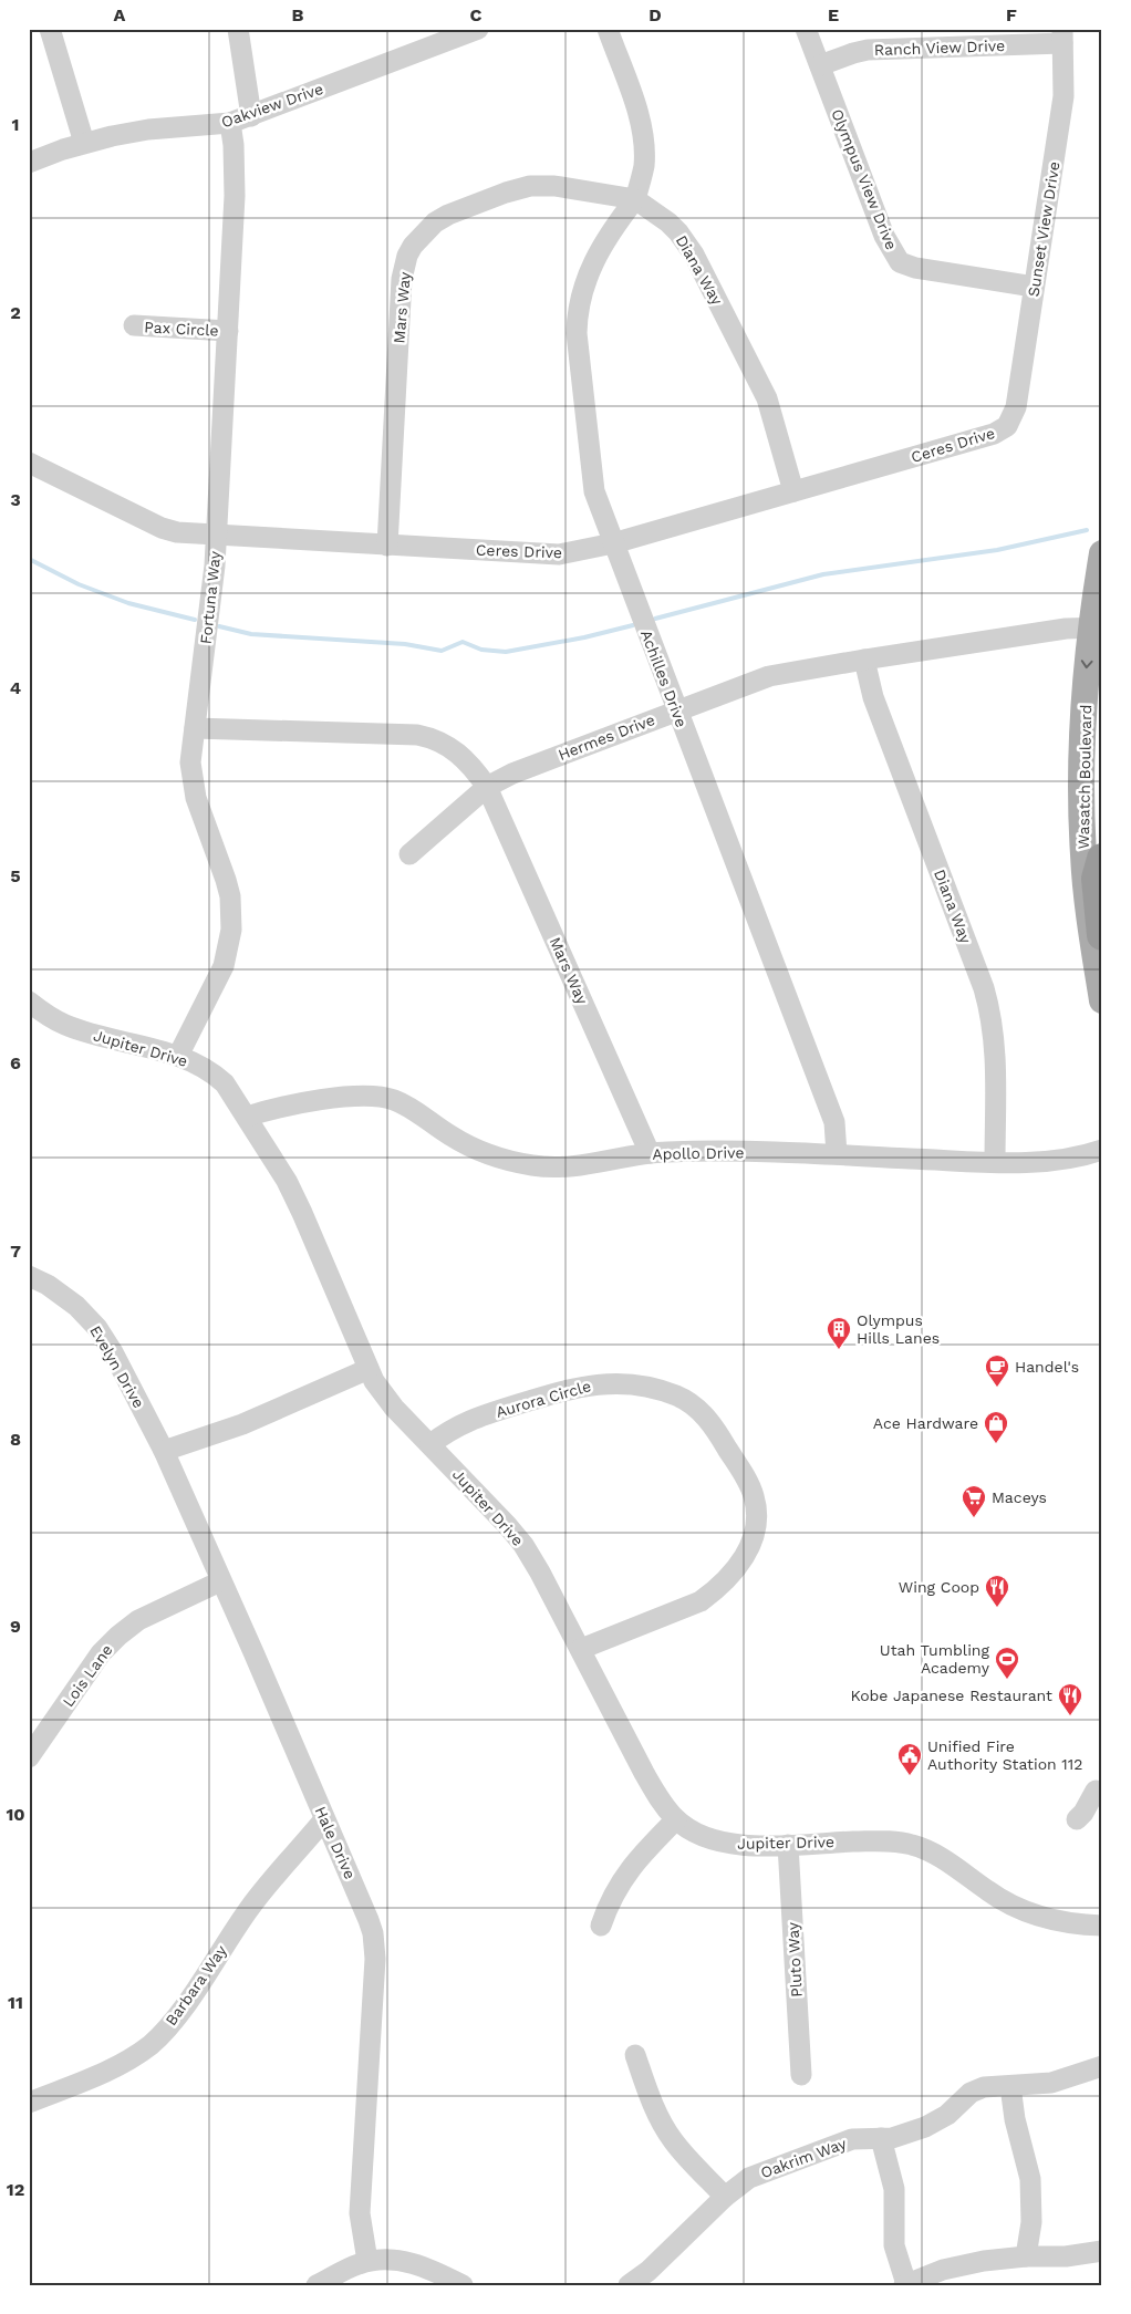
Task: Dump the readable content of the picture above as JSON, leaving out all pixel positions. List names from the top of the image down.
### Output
{
  "streets": {
    "main road": ["Wasatch Boulevard"],
    "street": [
      "Ranch View Drive",
      "Oakview Drive",
      "Olympus View Drive",
      "Sunset View Drive",
      "Diana Way",
      "Mars Way",
      "Pax Circle",
      "Ceres Drive",
      "Fortuna Way",
      "Achilles Drive",
      "Hermes Drive",
      "Jupiter Drive",
      "Apollo Drive",
      "Evelyn Drive",
      "Aurora Circle",
      "Lois Lane",
      "Hale Drive",
      "Pluto Way",
      "Barbara Way",
      "Oakrim Way"
    ]
  },
  "crossings": [
    ["Ranch View Drive", "Olympus View Drive"],
    ["Ranch View Drive", "Sunset View Drive"],
    ["Oakview Drive", "Fortuna Way"],
    ["Olympus View Drive", "Sunset View Drive"],
    ["Sunset View Drive", "Ceres Drive"],
    ["Diana Way", "Mars Way"],
    ["Diana Way", "Ceres Drive"],
    ["Diana Way", "Achilles Drive"],
    ["Diana Way", "Hermes Drive"],
    ["Diana Way", "Apollo Drive"],
    ["Mars Way", "Ceres Drive"],
    ["Mars Way", "Achilles Drive"],
    ["Mars Way", "Hermes Drive"],
    ["Mars Way", "Apollo Drive"],
    ["Pax Circle", "Fortuna Way"],
    ["Ceres Drive", "Fortuna Way"],
    ["Ceres Drive", "Achilles Drive"],
    ["Fortuna Way", "Jupiter Drive"],
    ["Achilles Drive", "Hermes Drive"],
    ["Achilles Drive", "Apollo Drive"],
    ["Hermes Drive", "Wasatch Boulevard"],
    ["Jupiter Drive", "Apollo Drive"],
    ["Jupiter Drive", "Aurora Circle"],
    ["Jupiter Drive", "Pluto Way"],
    ["Evelyn Drive", "Hale Drive"],
    ["Lois Lane", "Hale Drive"],
    ["Hale Drive", "Barbara Way"]
  ],
  "one_way": ["Wasatch Boulevard"],
  "places": {
    "building": ["Olympus Hills Lanes"],
    "cafe": ["Handel's"],
    "shop": ["Ace Hardware"],
    "supermarket": ["Maceys"],
    "restaurant": ["Wing Coop", "Kobe Japanese Restaurant"],
    "sports": ["Utah Tumbling Academy"],
    "public building": ["Unified Fire Authority Station 112"]
  },
  "grid": {
    "columns": [
      "A",
      "B",
      "C",
      "D",
      "E",
      "F"
    ],
    "rows": [
      "1",
      "2",
      "3",
      "4",
      "5",
      "6",
      "7",
      "8",
      "9",
      "10",
      "11",
      "12"
    ]
  }
}
